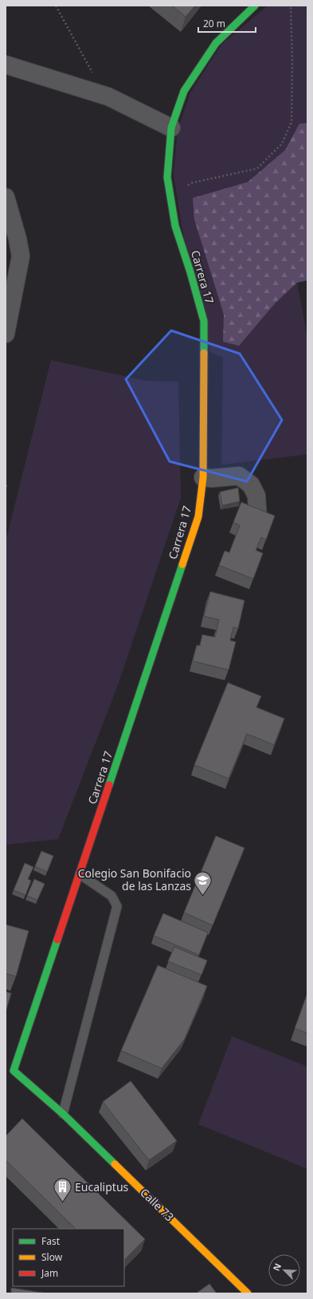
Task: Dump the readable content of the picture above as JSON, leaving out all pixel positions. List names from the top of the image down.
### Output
{
  "streets": {
    "street": ["Carrera 17", "Calle 73"]
  },
  "crossings": [
    ["Carrera 17", "Calle 73"]
  ],
  "places": {
    "school or university": ["Colegio San Bonifacio de las Lanzas"],
    "building": ["Eucaliptus"]
  },
  "legend": ["Fast", "Slow", "Jam"],
  "scale_bar": "20 m",
  "north": "top left"
}
